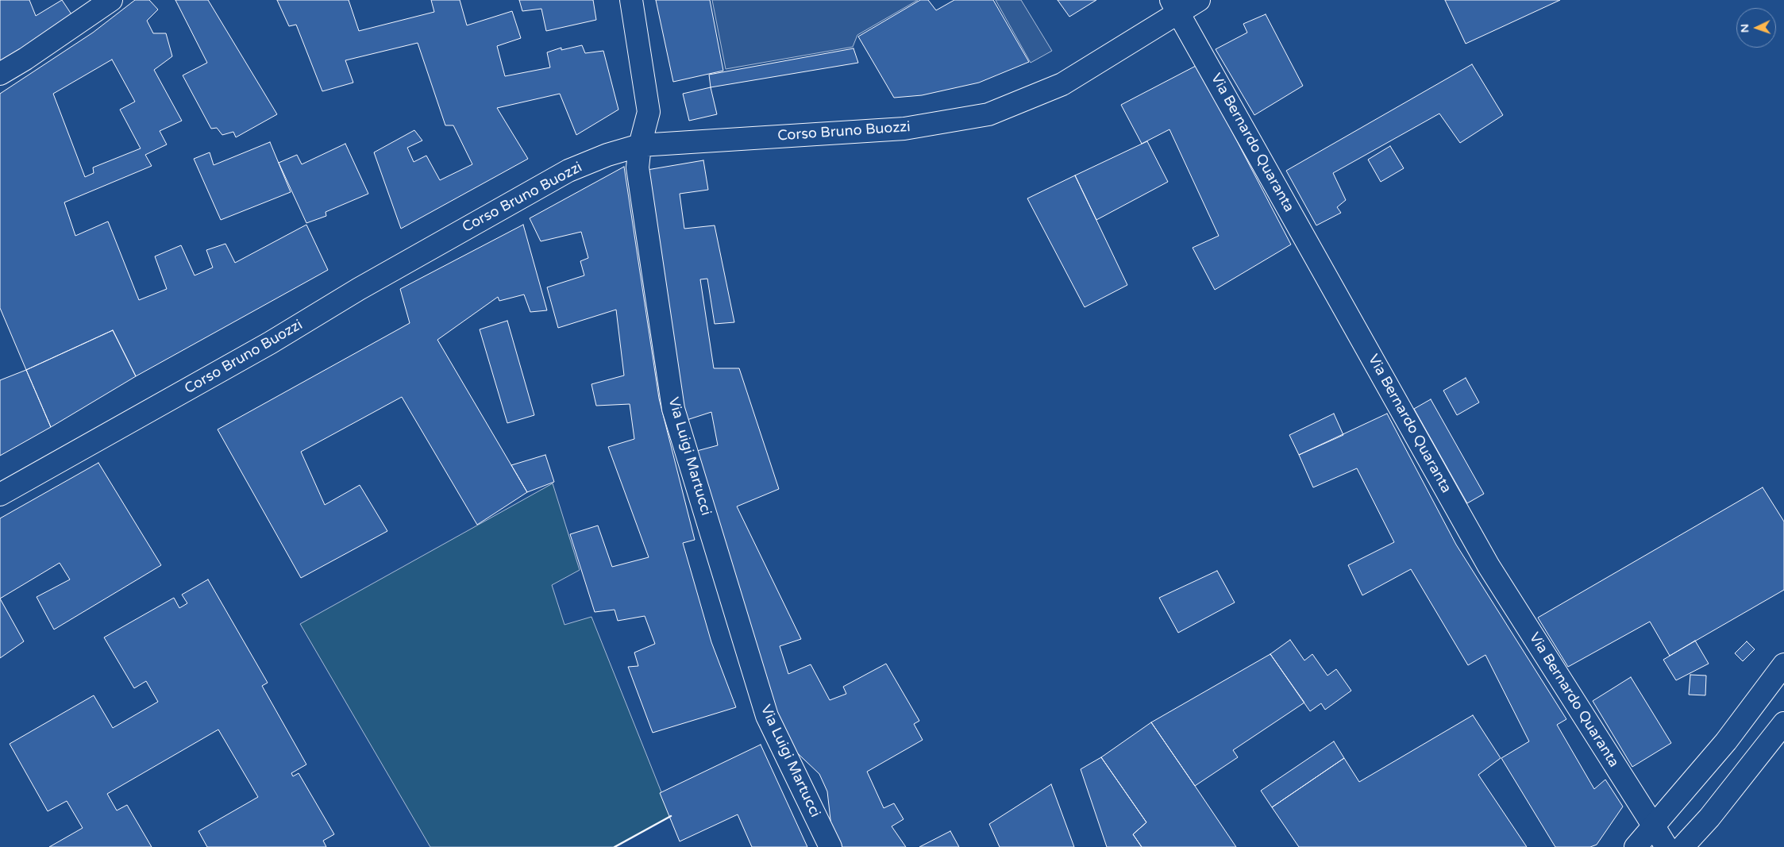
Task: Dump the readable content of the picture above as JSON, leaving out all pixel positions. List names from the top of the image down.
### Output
{
  "streets": {
    "street": ["Corso Bruno Buozzi", "Via Bernardo Quaranta", "Via Luigi Martucci"]
  },
  "crossings": [
    ["Corso Bruno Buozzi", "Via Bernardo Quaranta"],
    ["Corso Bruno Buozzi", "Via Luigi Martucci"]
  ],
  "north": "left"
}
